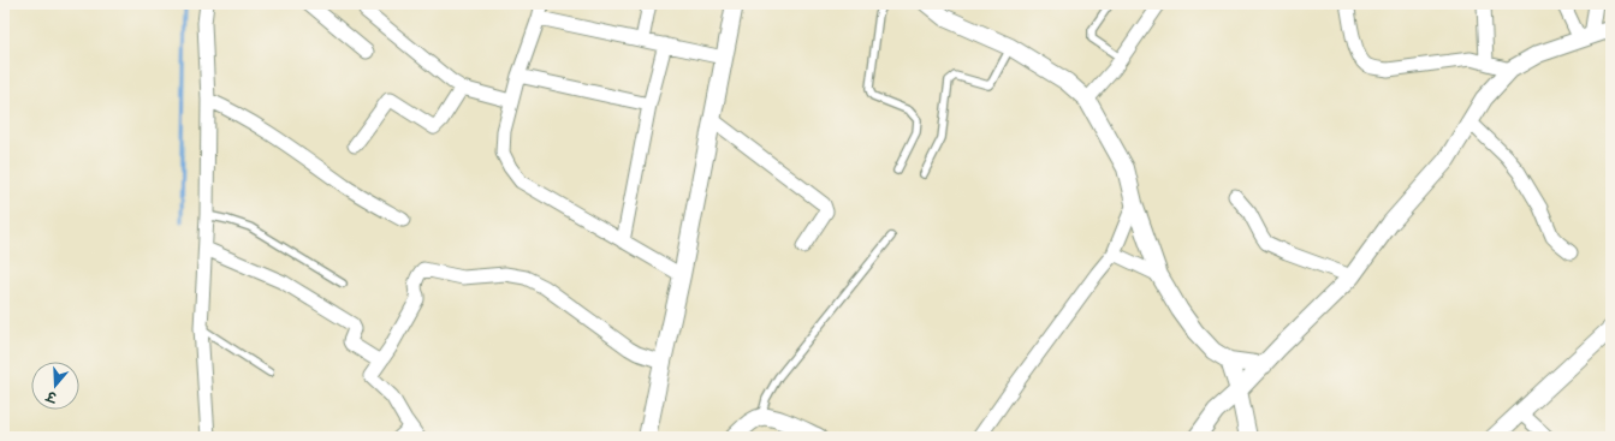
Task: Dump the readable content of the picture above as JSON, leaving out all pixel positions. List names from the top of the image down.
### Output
{
  "north": "bottom"
}
